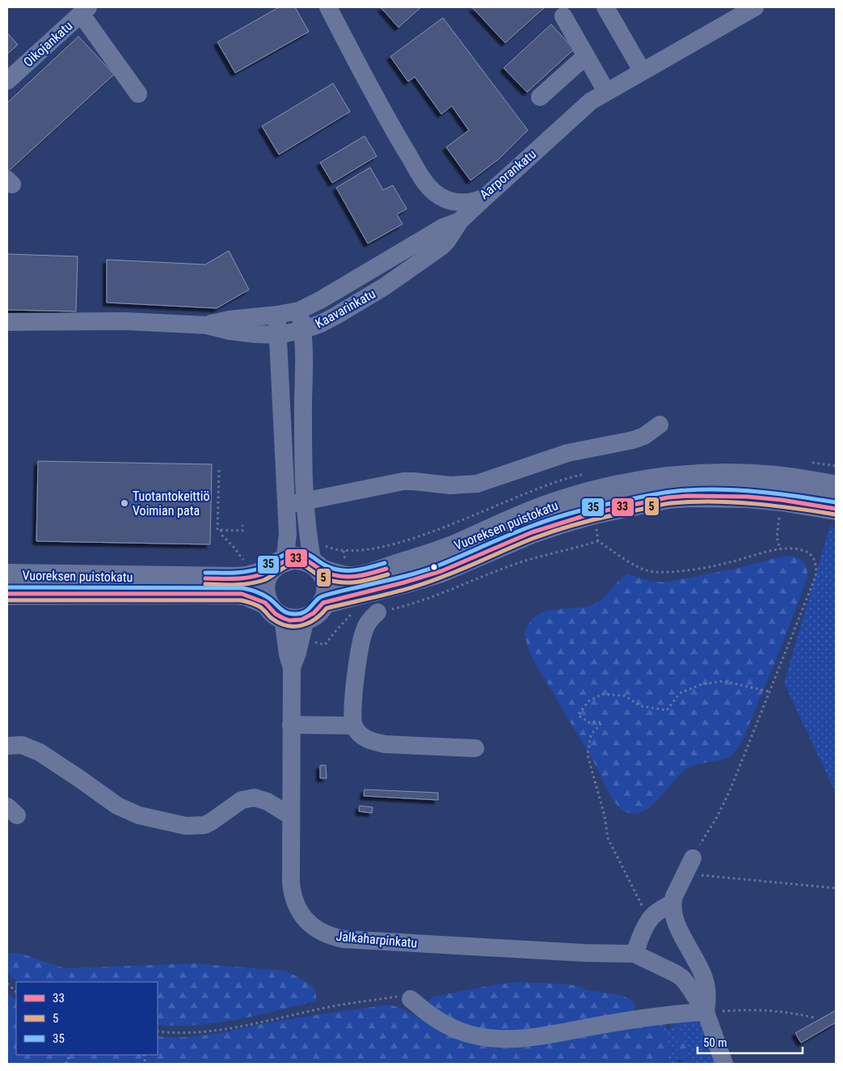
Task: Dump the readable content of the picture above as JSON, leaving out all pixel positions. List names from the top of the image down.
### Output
{
  "streets": {
    "main road": ["Vuoreksen puistokatu"],
    "street": [
      "Oikojankatu",
      "Aarporankatu",
      "Kaavarinkatu",
      "Jalkaharpinkatu"
    ]
  },
  "crossings": [
    ["Aarporankatu", "Kaavarinkatu"],
    ["Vuoreksen puistokatu", "Jalkaharpinkatu"]
  ],
  "places": ["Tuotantokeittiö Voimian pata"],
  "lines": ["transit line 35", "transit line 33", "transit line 5"],
  "legend": ["33", "5", "35"],
  "scale_bar": "50 m"
}
